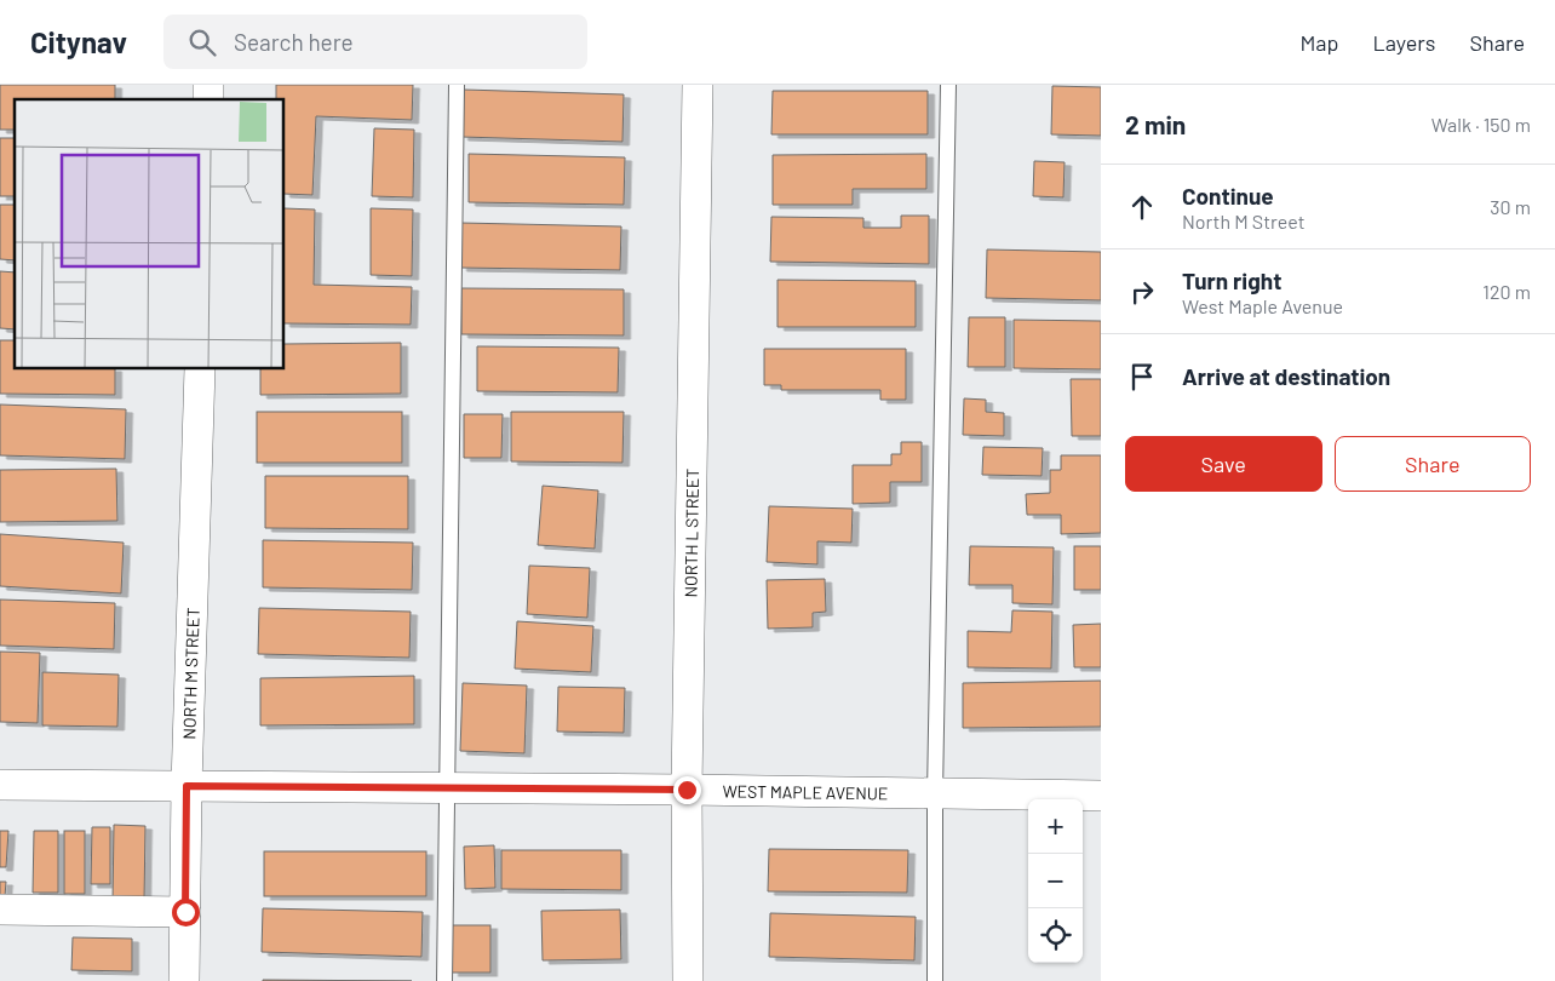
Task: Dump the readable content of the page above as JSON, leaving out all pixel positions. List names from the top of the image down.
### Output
{
  "streets": {
    "street": ["NORTH L STREET", "NORTH M STREET", "WEST MAPLE AVENUE"]
  },
  "crossings": [
    ["NORTH L STREET", "WEST MAPLE AVENUE"],
    ["NORTH M STREET", "WEST MAPLE AVENUE"]
  ],
  "page": {
    "header": "Citynav",
    "search": "Search here",
    "nav": ["Map", "Layers", "Share"],
    "heading": ["2 min", "Walk · 150 m"],
    "list": [
      ["Continue", "North M Street", "30 m"],
      ["Turn right", "West Maple Avenue", "120 m"],
      "Arrive at destination"
    ],
    "buttons": ["Save", "Share"],
    "map_buttons": ["+", "−"]
  }
}
